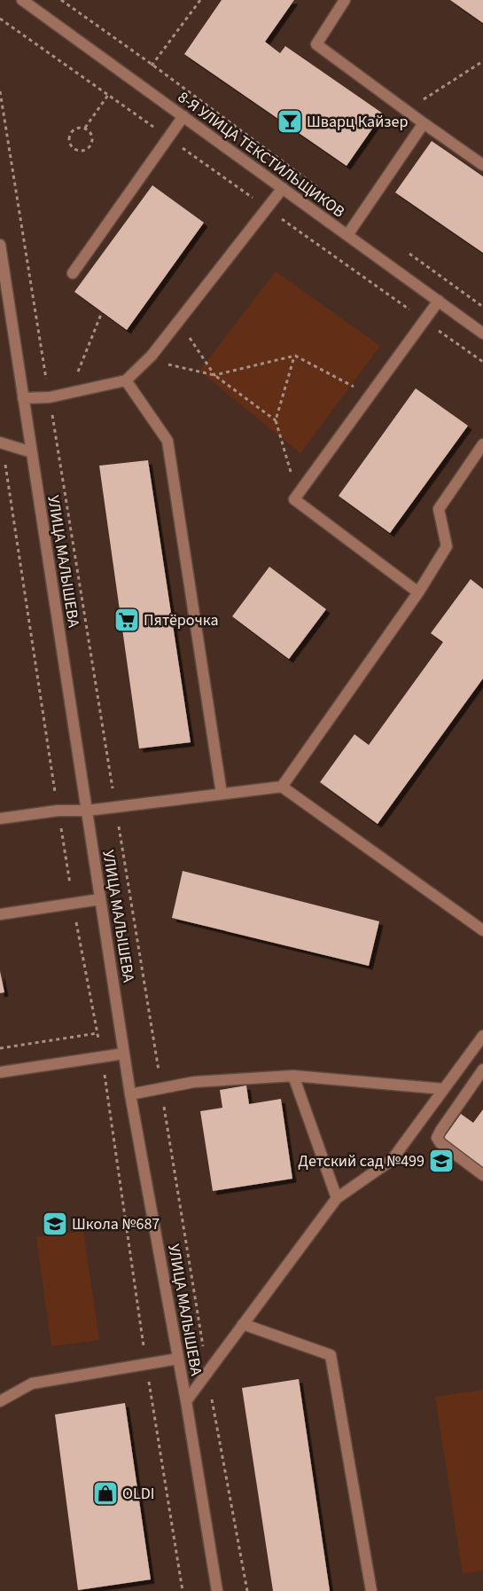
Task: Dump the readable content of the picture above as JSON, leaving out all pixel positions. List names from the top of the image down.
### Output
{
  "streets": {
    "street": ["8-Я УЛИЦА ТЕКСТИЛЬЩИКОВ", "УЛИЦА МАЛЫШЕВА"]
  },
  "places": {
    "bar": ["Шварц Кайзер"],
    "supermarket": ["Пятёрочка"],
    "school or university": ["Детский сад №499", "Школа №687"],
    "shop": ["OLDI"]
  }
}
